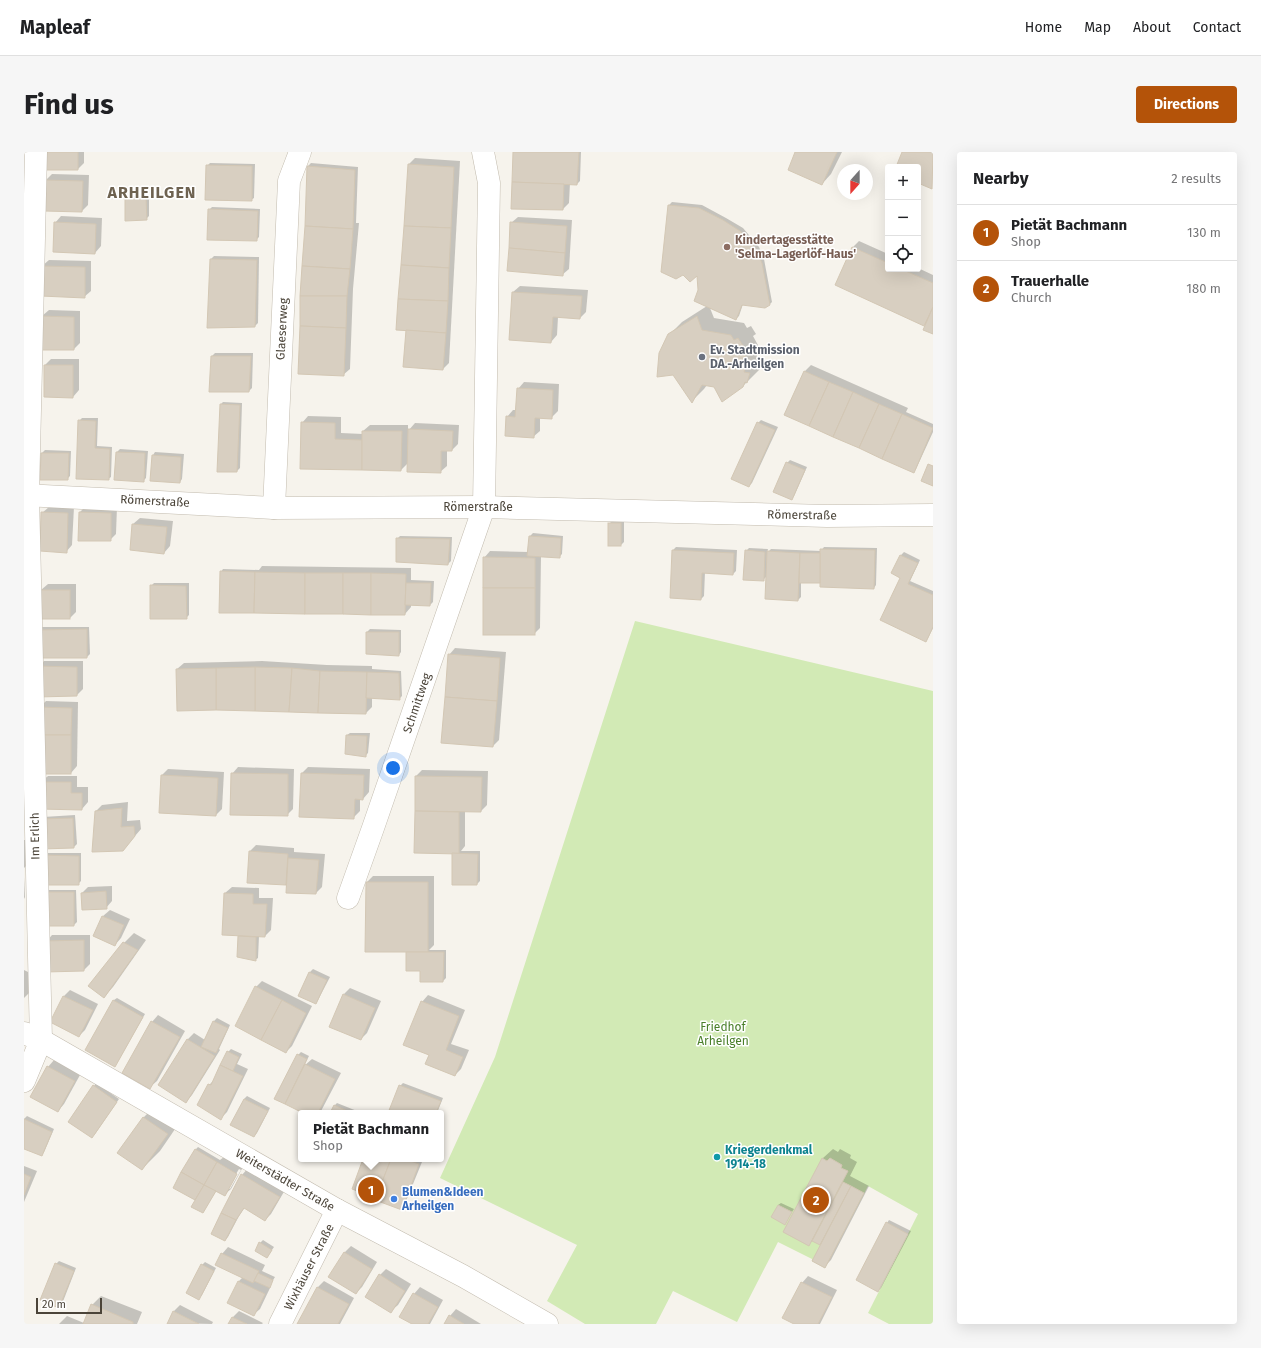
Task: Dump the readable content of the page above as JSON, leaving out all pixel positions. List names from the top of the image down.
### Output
{
  "streets": {
    "street": [
      "Glaeserweg",
      "Römerstraße",
      "Schmittweg",
      "Im Erlich",
      "Weiterstädter Straße",
      "Wixhäuser Straße"
    ]
  },
  "crossings": [
    ["Glaeserweg", "Römerstraße"],
    ["Römerstraße", "Schmittweg"],
    ["Römerstraße", "Im Erlich"],
    ["Im Erlich", "Weiterstädter Straße"],
    ["Weiterstädter Straße", "Wixhäuser Straße"]
  ],
  "districts": ["ARHEILGEN"],
  "parks": ["Friedhof Arheilgen"],
  "places": [
    "Kindertagesstätte 'Selma-Lagerlöf-Haus'",
    "Ev. Stadtmission DA.-Arheilgen",
    "Kriegerdenkmal 1914-18",
    "Blumen&Ideen Arheilgen"
  ],
  "scale_bar": "20 m",
  "north": "bottom",
  "page": {
    "header": "Mapleaf",
    "nav": [
      "Home",
      "Map",
      "About",
      "Contact"
    ],
    "buttons": "Directions",
    "title": "Find us",
    "heading": ["Nearby", "2 results"],
    "map_buttons": ["+", "−"],
    "list": [
      {
        "mark": "1",
        "name": "Pietät Bachmann",
        "note": "Shop",
        "value": "130 m"
      },
      {
        "mark": "2",
        "name": "Trauerhalle",
        "note": "Church",
        "value": "180 m"
      }
    ],
    "popup": ["Pietät Bachmann", "Shop"],
    "pins": ["1", "2"],
    "scale": "20 m"
  }
}
